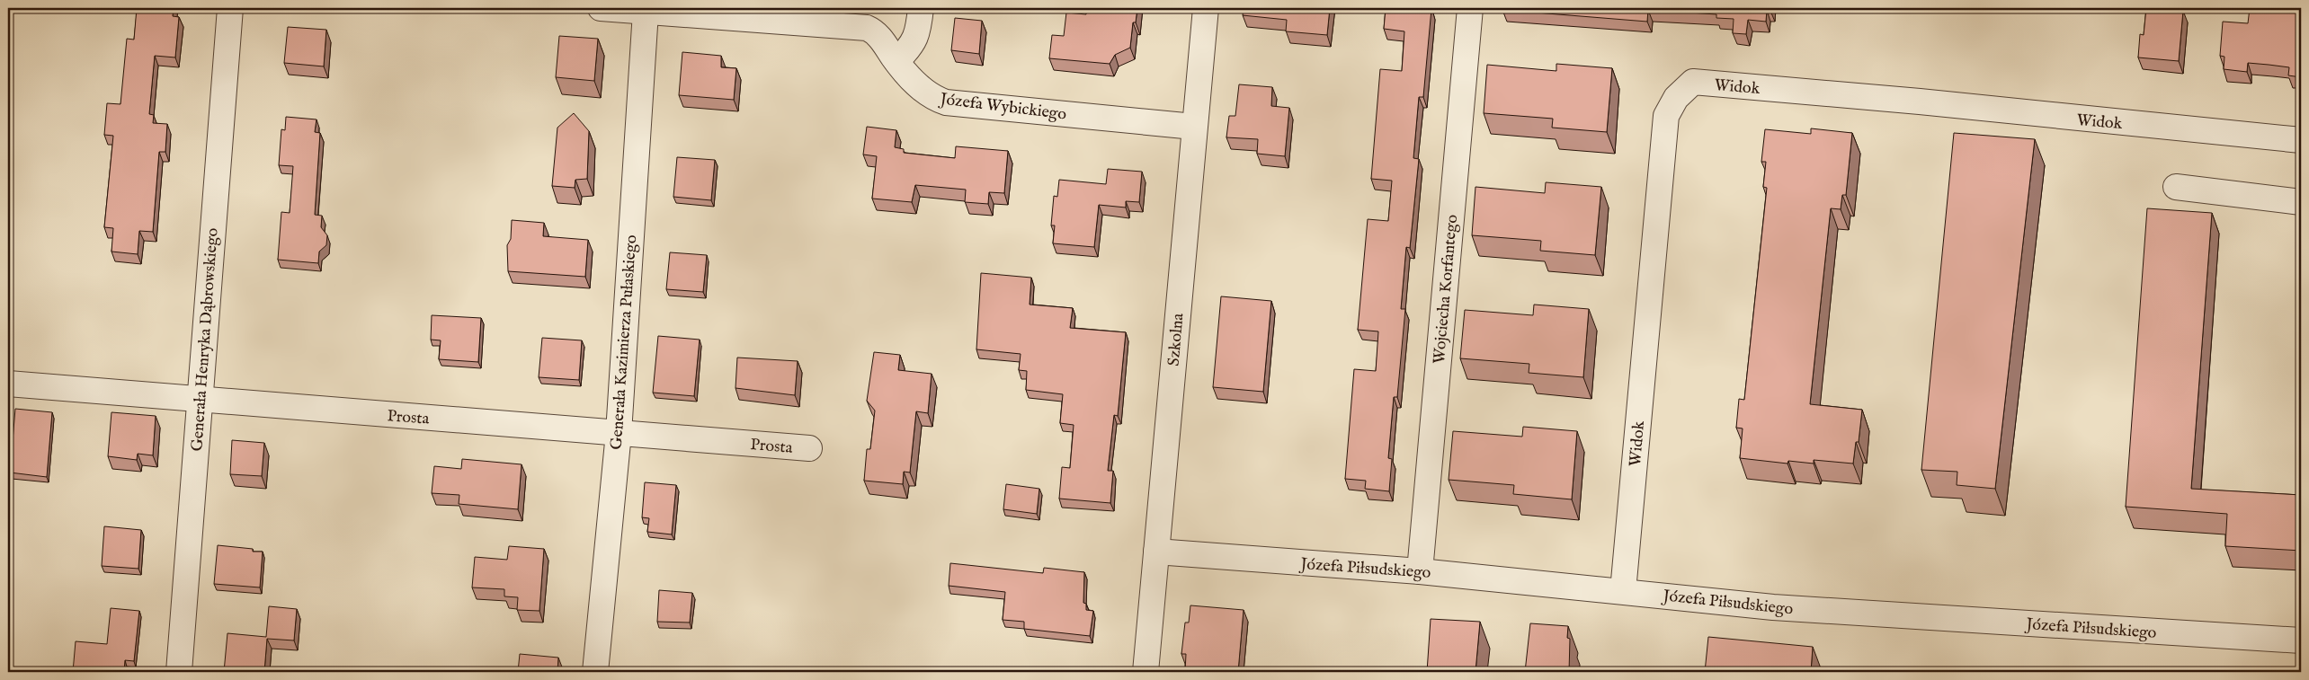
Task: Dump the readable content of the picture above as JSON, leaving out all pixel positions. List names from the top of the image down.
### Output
{
  "streets": {
    "street": [
      "Widok",
      "Józefa Wybickiego",
      "Wojciecha Korfantego",
      "Generała Henryka Dąbrowskiego",
      "Szkolna",
      "Generała Kazimierza Pułaskiego",
      "Prosta",
      "Józefa Piłsudskiego"
    ]
  },
  "crossings": [
    ["Widok", "Józefa Piłsudskiego"],
    ["Józefa Wybickiego", "Szkolna"],
    ["Józefa Wybickiego", "Generała Kazimierza Pułaskiego"],
    ["Wojciecha Korfantego", "Józefa Piłsudskiego"],
    ["Generała Henryka Dąbrowskiego", "Prosta"],
    ["Szkolna", "Józefa Piłsudskiego"],
    ["Generała Kazimierza Pułaskiego", "Prosta"]
  ]
}
